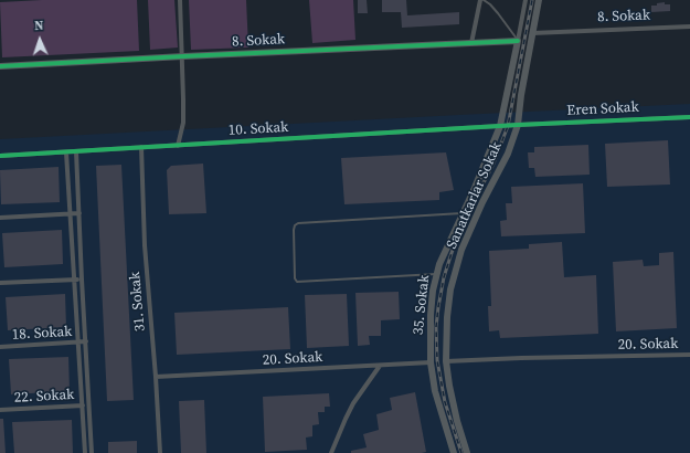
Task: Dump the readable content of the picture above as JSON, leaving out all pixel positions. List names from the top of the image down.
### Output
{
  "streets": {
    "street": [
      "8. Sokak",
      "Eren Sokak",
      "10. Sokak",
      "Sanatkarlar Sokak",
      "31. Sokak",
      "35. Sokak",
      "18. Sokak",
      "20. Sokak",
      "22. Sokak"
    ]
  },
  "crossings": [
    ["8. Sokak", "Sanatkarlar Sokak"],
    ["8. Sokak", "35. Sokak"],
    ["Eren Sokak", "10. Sokak"],
    ["Eren Sokak", "Sanatkarlar Sokak"],
    ["10. Sokak", "Sanatkarlar Sokak"],
    ["10. Sokak", "31. Sokak"],
    ["10. Sokak", "35. Sokak"],
    ["Sanatkarlar Sokak", "20. Sokak"],
    ["31. Sokak", "20. Sokak"],
    ["35. Sokak", "20. Sokak"]
  ],
  "north": "top"
}
